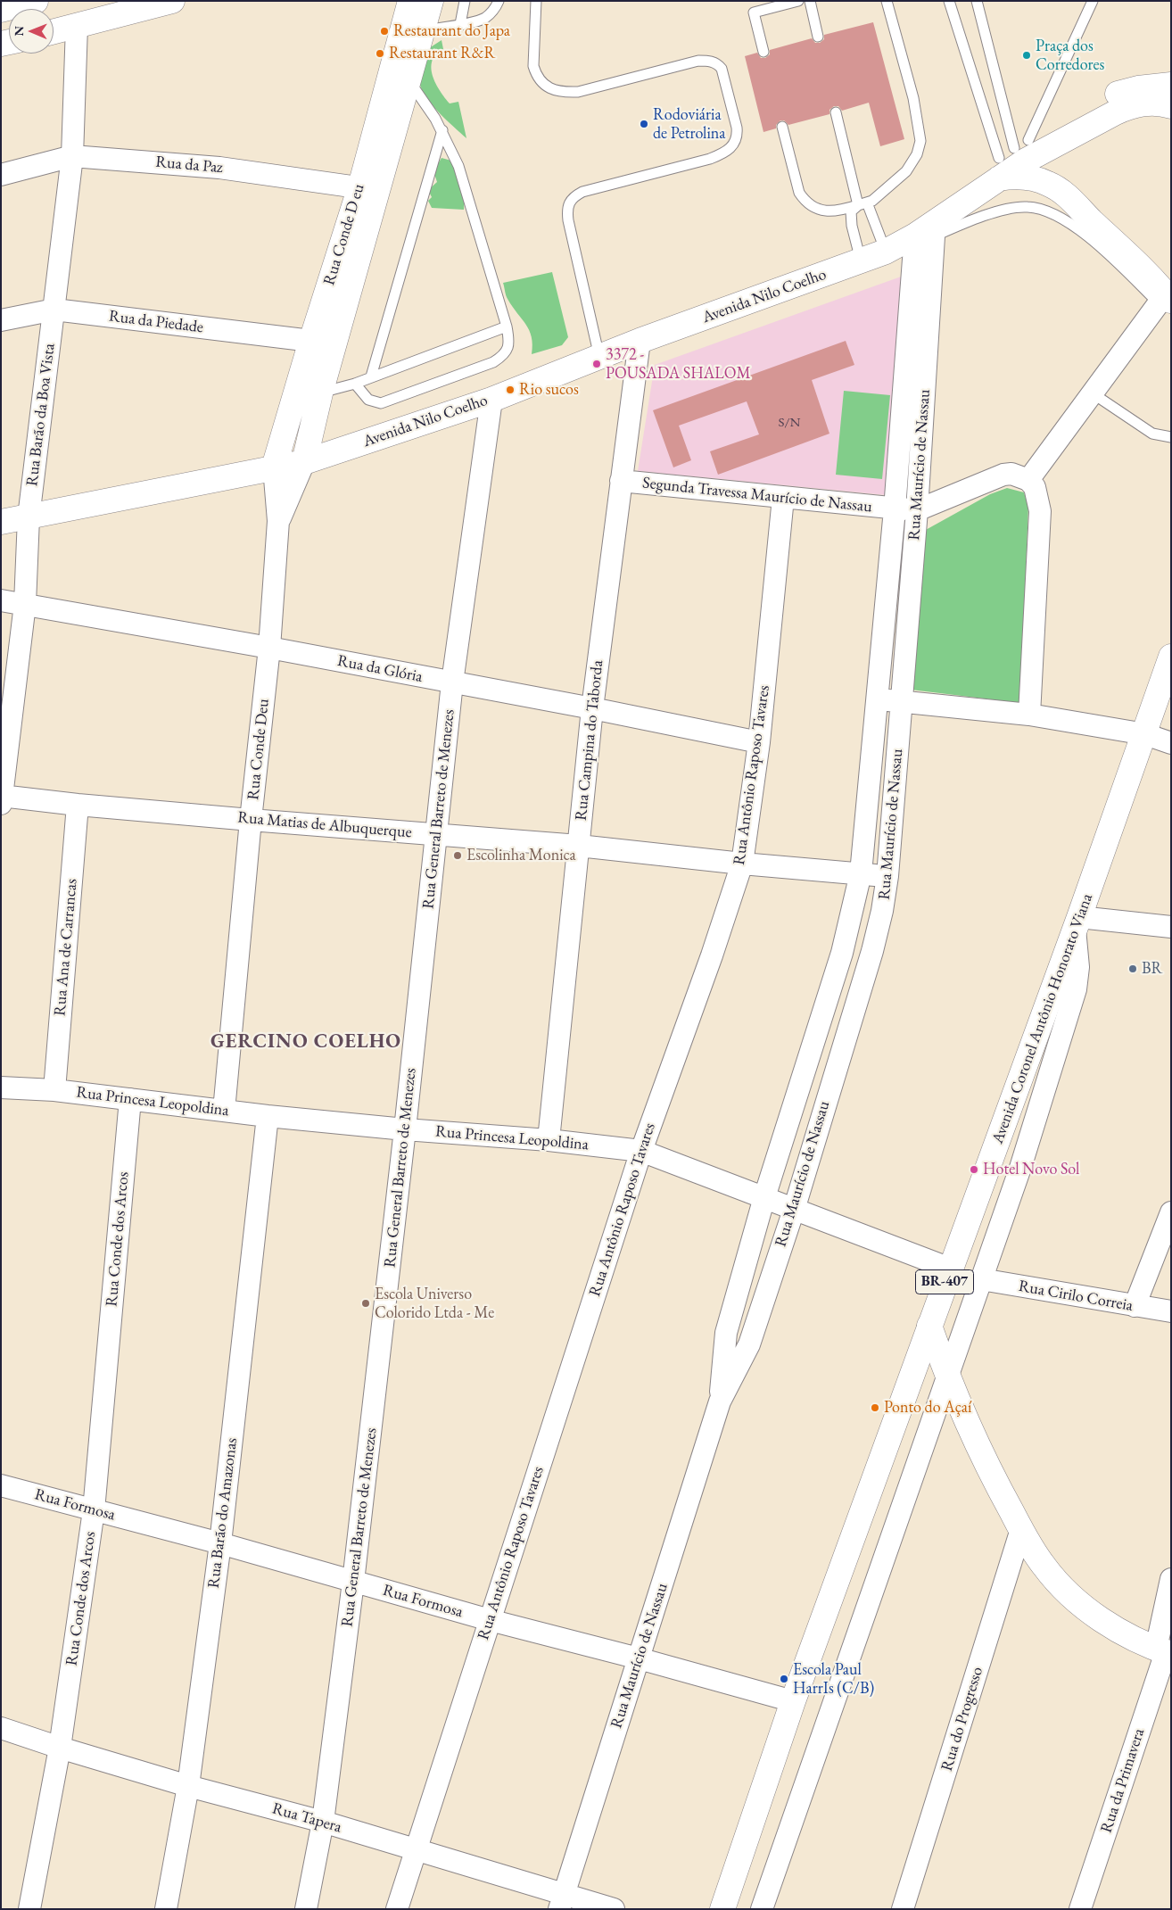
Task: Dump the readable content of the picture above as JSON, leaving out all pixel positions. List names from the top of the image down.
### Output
{
  "streets": {
    "main road": [
      "Rua Conde D eu",
      "Avenida Nilo Coelho",
      "Avenida Coronel Antônio Honorato Viana",
      "BR-407"
    ],
    "street": [
      "Rua da Paz",
      "Rua da Piedade",
      "Rua Barão da Boa Vista",
      "Rua Maurício de Nassau",
      "Segunda Travessa Maurício de Nassau",
      "Rua da Glória",
      "Rua Campina do Taborda",
      "Rua Conde Deu",
      "Rua Antônio Raposo Tavares",
      "Rua General Barreto de Menezes",
      "Rua Matias de Albuquerque",
      "Rua Ana de Carrancas",
      "Rua Princesa Leopoldina",
      "Rua Conde dos Arcos",
      "Rua Cirilo Correia",
      "Rua Formosa",
      "Rua Barão do Amazonas",
      "Rua do Progresso",
      "Rua da Primavera",
      "Rua Tapera"
    ]
  },
  "crossings": [
    ["Rua da Paz", "Rua Conde D eu"],
    ["Rua da Paz", "Rua Barão da Boa Vista"],
    ["Rua Conde D eu", "Avenida Nilo Coelho"],
    ["Rua Conde D eu", "Rua da Piedade"],
    ["Rua Conde D eu", "Rua Conde Deu"],
    ["Avenida Nilo Coelho", "Rua Barão da Boa Vista"],
    ["Avenida Nilo Coelho", "Rua Maurício de Nassau"],
    ["Avenida Nilo Coelho", "Rua Campina do Taborda"],
    ["Avenida Nilo Coelho", "Rua Conde Deu"],
    ["Avenida Nilo Coelho", "Rua General Barreto de Menezes"],
    ["Rua da Piedade", "Rua Barão da Boa Vista"],
    ["Rua Barão da Boa Vista", "Rua da Glória"],
    ["Rua Barão da Boa Vista", "Rua Matias de Albuquerque"],
    ["Rua Maurício de Nassau", "Segunda Travessa Maurício de Nassau"],
    ["Rua Maurício de Nassau", "Rua Matias de Albuquerque"],
    ["Rua Maurício de Nassau", "Rua Princesa Leopoldina"],
    ["Rua Maurício de Nassau", "Rua Formosa"],
    ["Rua Maurício de Nassau", "Rua Tapera"],
    ["Segunda Travessa Maurício de Nassau", "Rua Campina do Taborda"],
    ["Segunda Travessa Maurício de Nassau", "Rua Antônio Raposo Tavares"],
    ["Rua da Glória", "Rua Campina do Taborda"],
    ["Rua da Glória", "Rua Conde Deu"],
    ["Rua da Glória", "Rua Antônio Raposo Tavares"],
    ["Rua da Glória", "Rua General Barreto de Menezes"],
    ["Rua Campina do Taborda", "Rua Matias de Albuquerque"],
    ["Rua Campina do Taborda", "Rua Princesa Leopoldina"],
    ["Rua Conde Deu", "Rua Matias de Albuquerque"],
    ["Rua Conde Deu", "Rua Princesa Leopoldina"],
    ["Rua Antônio Raposo Tavares", "Rua Matias de Albuquerque"],
    ["Rua Antônio Raposo Tavares", "Rua Princesa Leopoldina"],
    ["Rua Antônio Raposo Tavares", "Rua Formosa"],
    ["Rua Antônio Raposo Tavares", "Rua Tapera"],
    ["Rua General Barreto de Menezes", "Rua Matias de Albuquerque"],
    ["Rua General Barreto de Menezes", "Rua Princesa Leopoldina"],
    ["Rua General Barreto de Menezes", "Rua Formosa"],
    ["Rua General Barreto de Menezes", "Rua Tapera"],
    ["Rua Matias de Albuquerque", "Rua Ana de Carrancas"],
    ["Rua Ana de Carrancas", "Rua Princesa Leopoldina"],
    ["Avenida Coronel Antônio Honorato Viana", "Rua Princesa Leopoldina"],
    ["Avenida Coronel Antônio Honorato Viana", "Rua Formosa"],
    ["Rua Princesa Leopoldina", "Rua Conde dos Arcos"],
    ["Rua Princesa Leopoldina", "Rua Barão do Amazonas"],
    ["Rua Conde dos Arcos", "Rua Formosa"],
    ["Rua Conde dos Arcos", "Rua Tapera"],
    ["Rua Formosa", "Rua Barão do Amazonas"],
    ["Rua Barão do Amazonas", "Rua Tapera"]
  ],
  "districts": ["GERCINO COELHO"],
  "places": [
    "Restaurant do Japa",
    "Restaurant R&R",
    "Praça dos Corredores",
    "Rodoviária de Petrolina",
    "3372 - POUSADA SHALOM",
    "Rio sucos",
    "Escolinha Monica",
    "BR",
    "Hotel Novo Sol",
    "Escola Universo Colorido Ltda - Me",
    "Ponto do Açaí",
    "Escola Paul HarrIs (C/B)"
  ],
  "house_numbers": ["S/N"],
  "north": "left"
}
